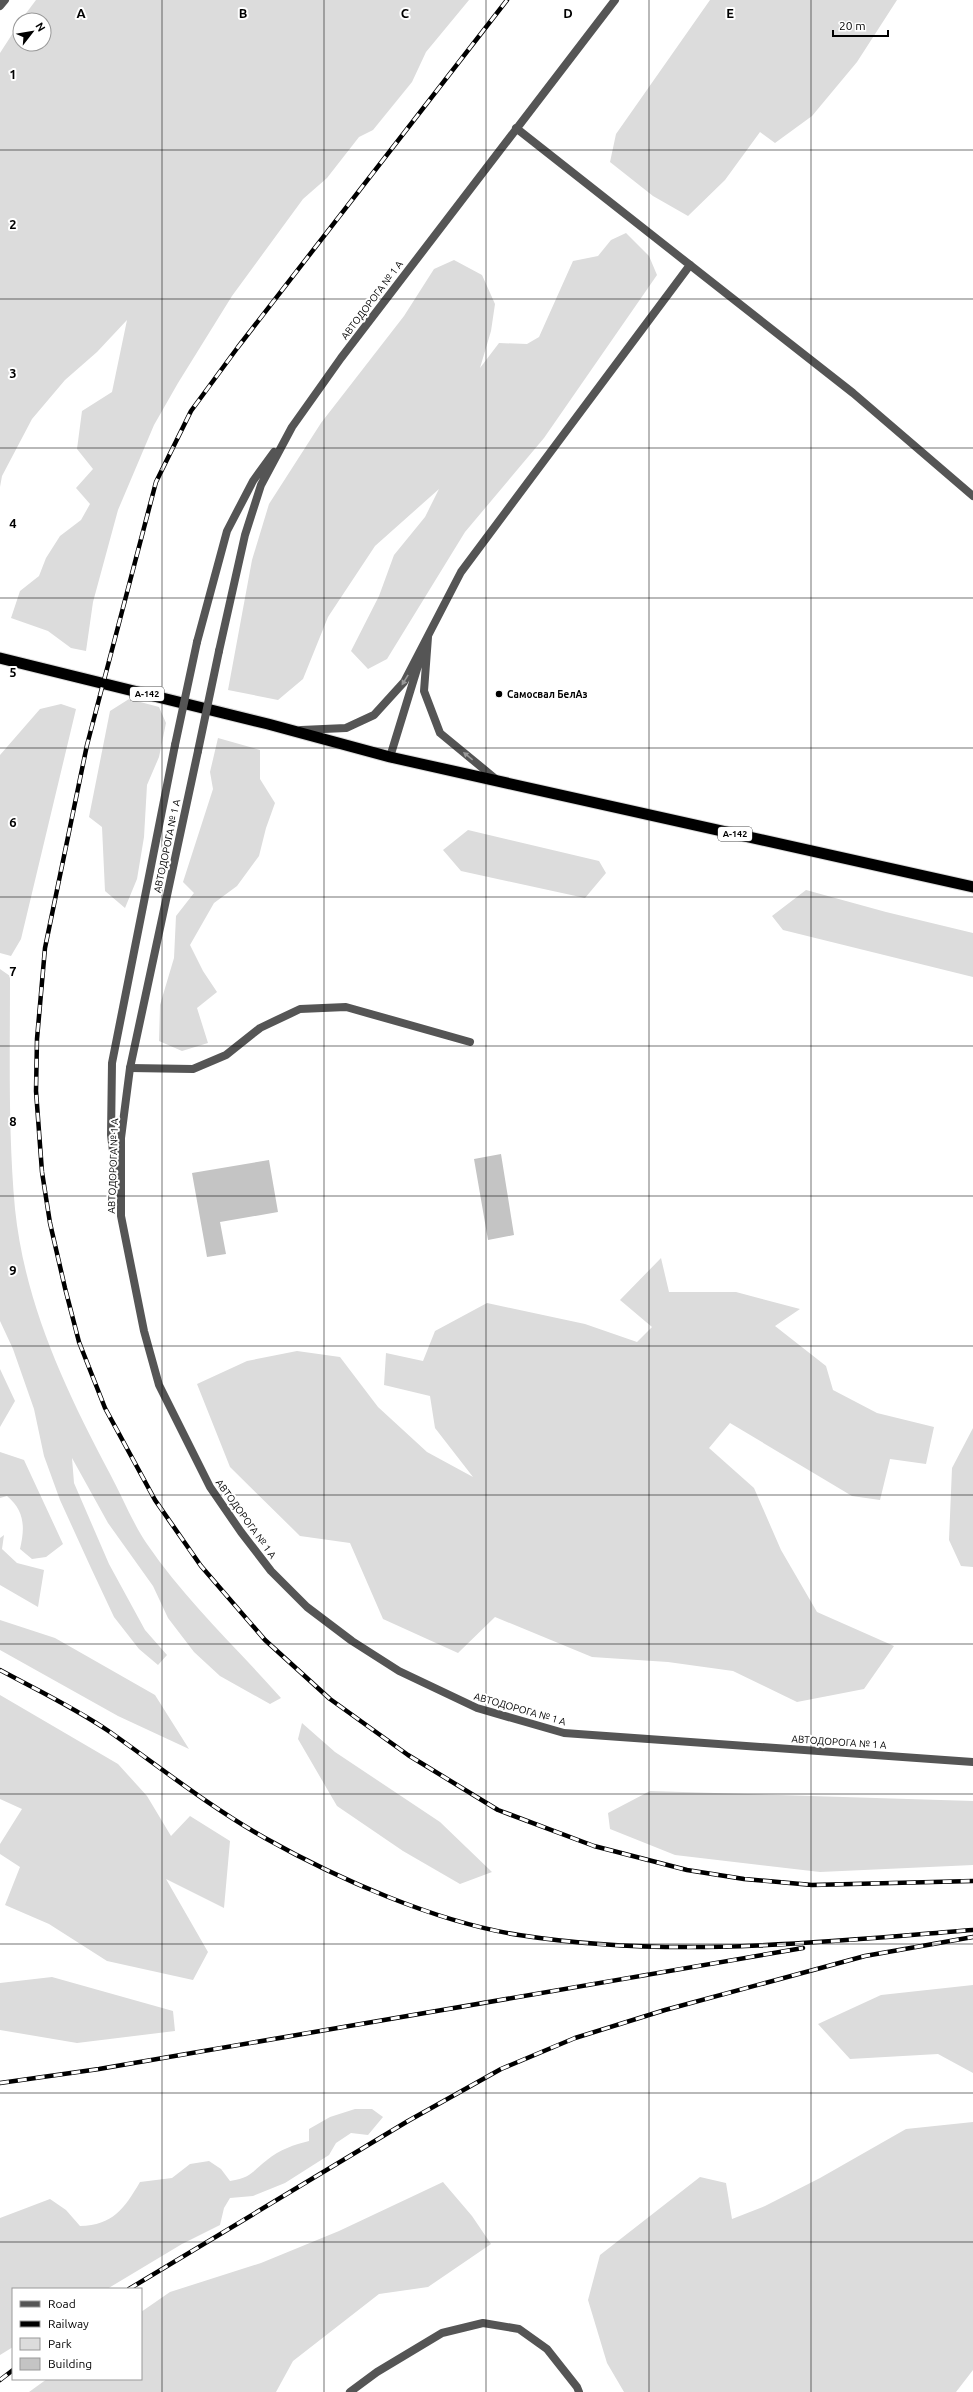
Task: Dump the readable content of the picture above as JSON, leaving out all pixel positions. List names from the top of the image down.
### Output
{
  "streets": {
    "highway": ["А-142"],
    "street": ["АВТОДОРОГА № 1 А"]
  },
  "places": ["Самосвал БелАз"],
  "legend": [
    "Road",
    "Railway",
    "Park",
    "Building"
  ],
  "scale_bar": "20 m",
  "north": "top right",
  "grid": {
    "columns": [
      "A",
      "B",
      "C",
      "D",
      "E"
    ],
    "rows": [
      "1",
      "2",
      "3",
      "4",
      "5",
      "6",
      "7",
      "8",
      "9"
    ]
  }
}
